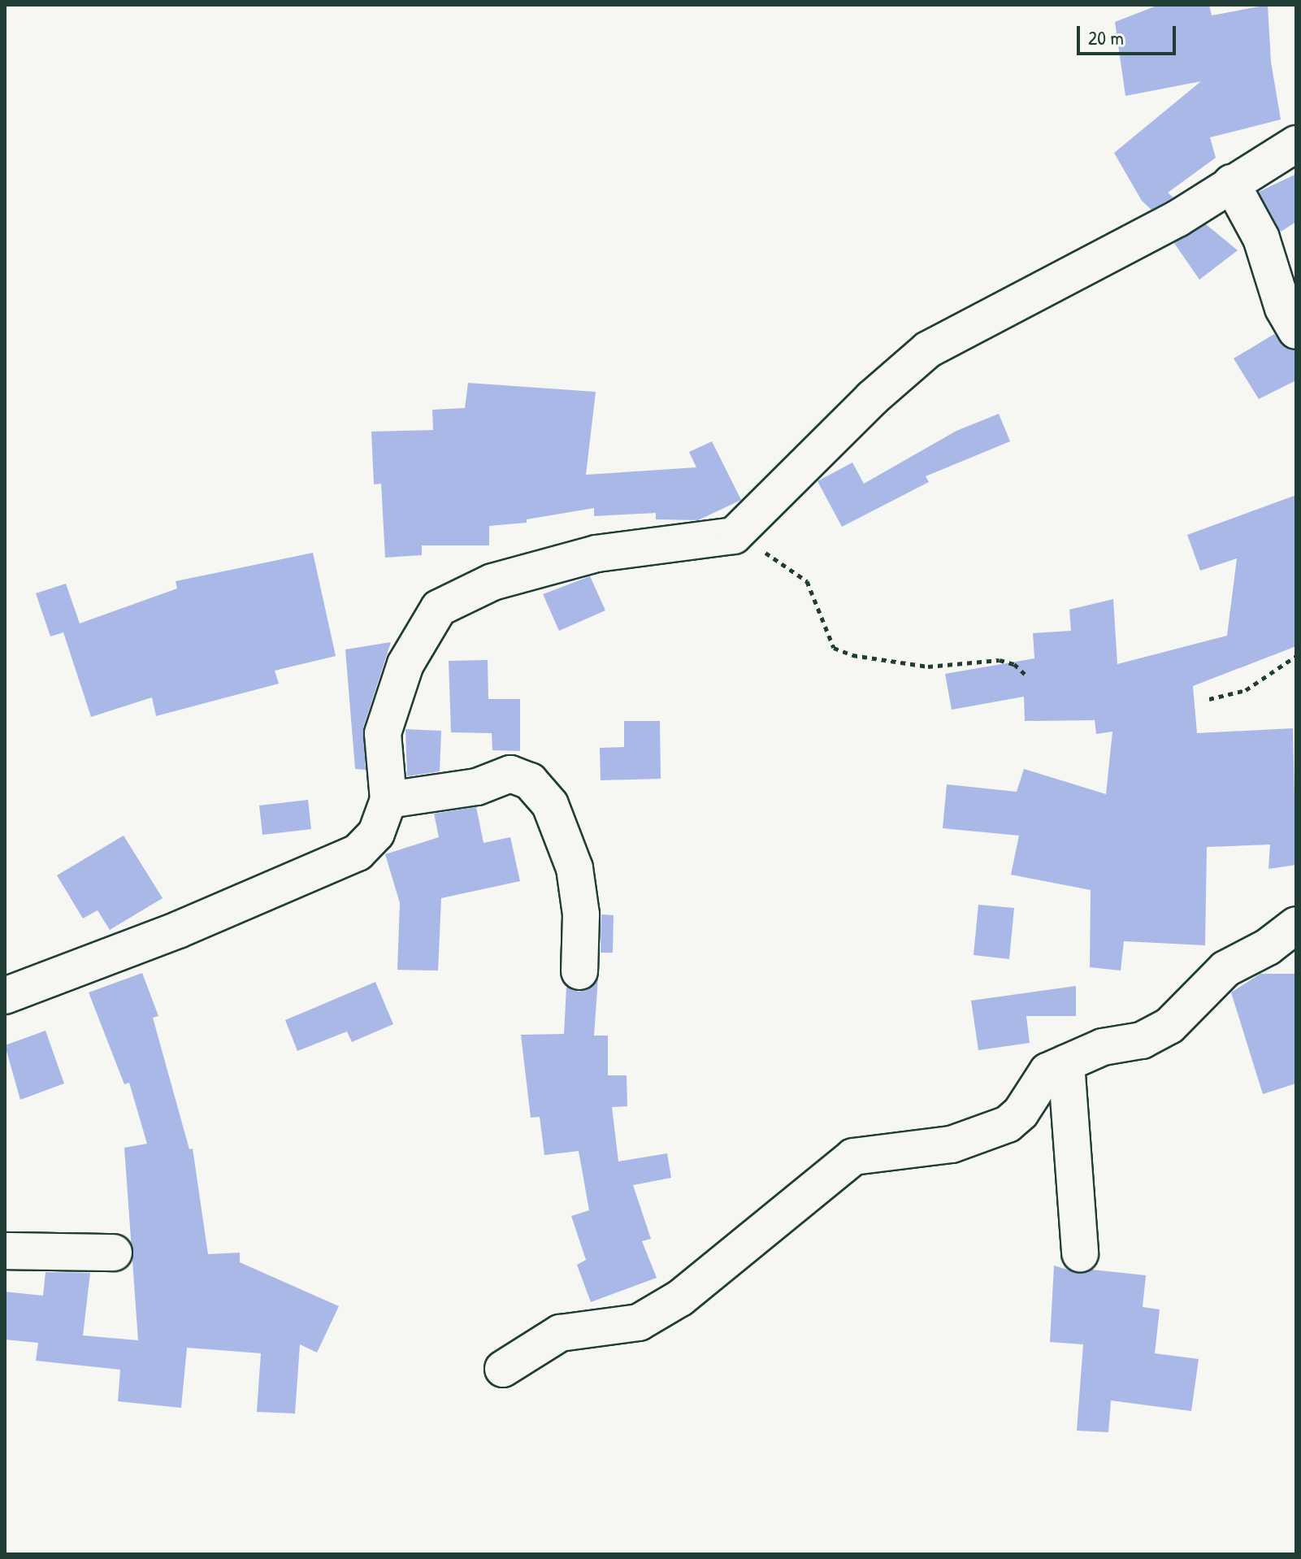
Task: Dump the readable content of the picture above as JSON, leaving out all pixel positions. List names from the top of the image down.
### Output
{
  "scale_bar": "20 m"
}
